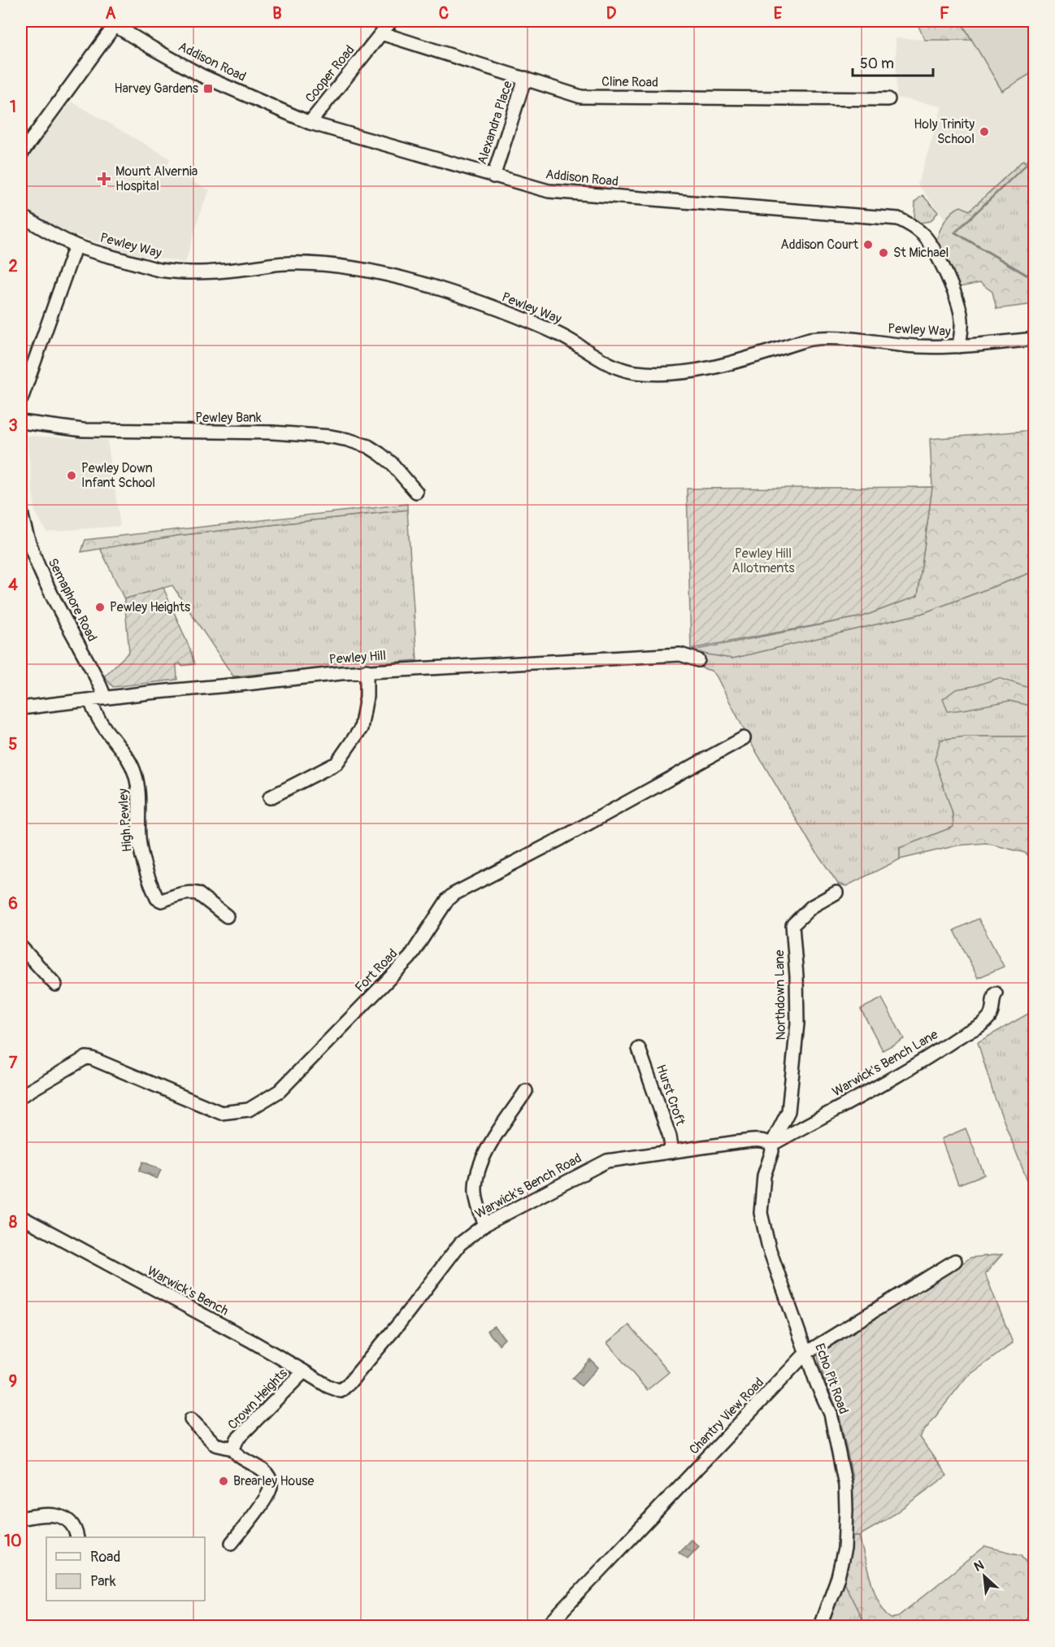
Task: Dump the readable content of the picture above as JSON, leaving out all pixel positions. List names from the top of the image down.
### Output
{
  "streets": {
    "street": [
      "Addison Road",
      "Cooper Road",
      "Cline Road",
      "Alexandra Place",
      "Pewley Way",
      "Pewley Bank",
      "Semaphore Road",
      "Pewley Hill",
      "High Pewley",
      "Fort Road",
      "Northdown Lane",
      "Warwick's Bench Lane",
      "Hurst Croft",
      "Warwick's Bench Road",
      "Warwick's Bench",
      "Echo Pit Road",
      "Crown Heights",
      "Chantry View Road"
    ]
  },
  "crossings": [
    ["Addison Road", "Cooper Road"],
    ["Addison Road", "Alexandra Place"],
    ["Addison Road", "Pewley Way"],
    ["Cooper Road", "Cline Road"],
    ["Cline Road", "Alexandra Place"],
    ["Semaphore Road", "Pewley Hill"],
    ["Pewley Hill", "High Pewley"],
    ["Northdown Lane", "Warwick's Bench Lane"],
    ["Northdown Lane", "Warwick's Bench Road"],
    ["Northdown Lane", "Echo Pit Road"],
    ["Warwick's Bench Lane", "Warwick's Bench Road"],
    ["Warwick's Bench Lane", "Echo Pit Road"],
    ["Hurst Croft", "Warwick's Bench Road"],
    ["Warwick's Bench Road", "Warwick's Bench"],
    ["Warwick's Bench Road", "Echo Pit Road"],
    ["Warwick's Bench", "Crown Heights"],
    ["Echo Pit Road", "Chantry View Road"]
  ],
  "parks": ["Pewley Hill Allotments"],
  "places": {
    "transit": ["Harvey Gardens"],
    "other": [
      "Holy Trinity School",
      "Addison Court",
      "St Michael",
      "Pewley Down Infant School",
      "Pewley Heights",
      "Brearley House"
    ],
    "health": ["Mount Alvernia Hospital"]
  },
  "legend": ["Road", "Park"],
  "scale_bar": "50 m",
  "north": "top left",
  "grid": {
    "columns": [
      "A",
      "B",
      "C",
      "D",
      "E",
      "F"
    ],
    "rows": [
      "1",
      "2",
      "3",
      "4",
      "5",
      "6",
      "7",
      "8",
      "9",
      "10"
    ]
  }
}
